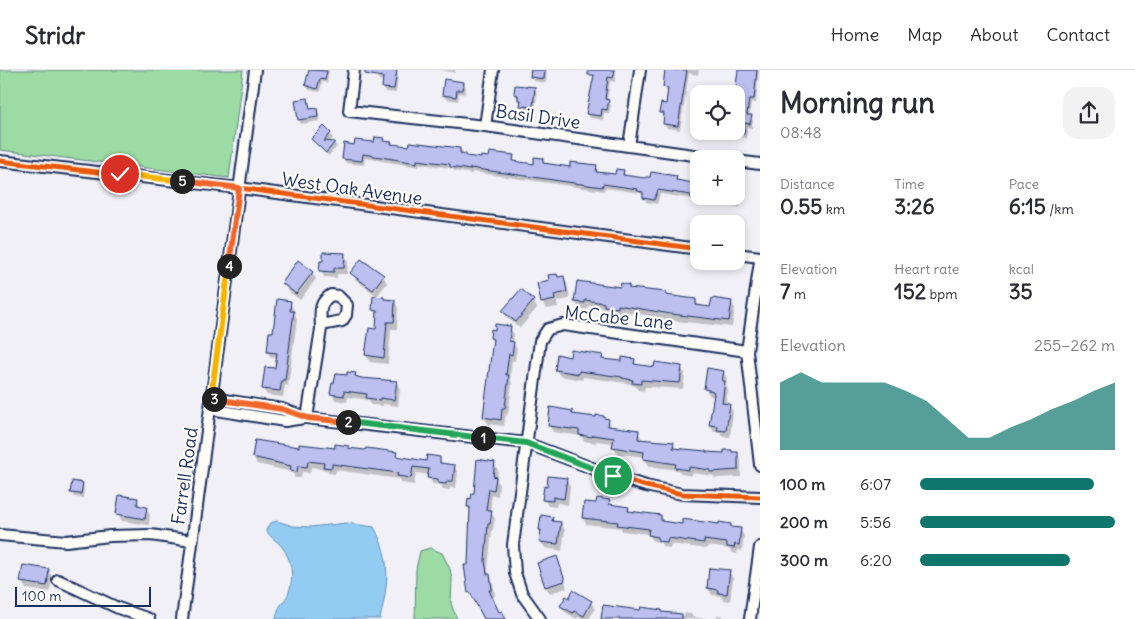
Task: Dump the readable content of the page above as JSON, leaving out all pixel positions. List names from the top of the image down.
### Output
{
  "streets": {
    "street": [
      "Basil Drive",
      "West Oak Avenue",
      "McCabe Lane",
      "Farrell Road"
    ]
  },
  "crossings": [
    ["West Oak Avenue", "Farrell Road"]
  ],
  "scale_bar": "100 m",
  "page": {
    "header": "Stridr",
    "nav": [
      "Home",
      "Map",
      "About",
      "Contact"
    ],
    "heading": ["Morning run", "08:48"],
    "map_buttons": ["+", "−"],
    "stats": [
      ["Distance", "0.55 km"],
      ["Time", "3:26"],
      ["Pace", "6:15 /km"],
      ["Elevation", "7 m"],
      ["Heart rate", "152 bpm"],
      ["kcal", "35"]
    ],
    "pins": [
      "5",
      "4",
      "3",
      "2",
      "1"
    ],
    "chart": ["Elevation", "255–262 m"],
    "list": [
      {
        "name": "100 m",
        "note": "6:07"
      },
      {
        "name": "200 m",
        "note": "5:56"
      },
      {
        "name": "300 m",
        "note": "6:20"
      }
    ],
    "scale": "100 m"
  }
}
